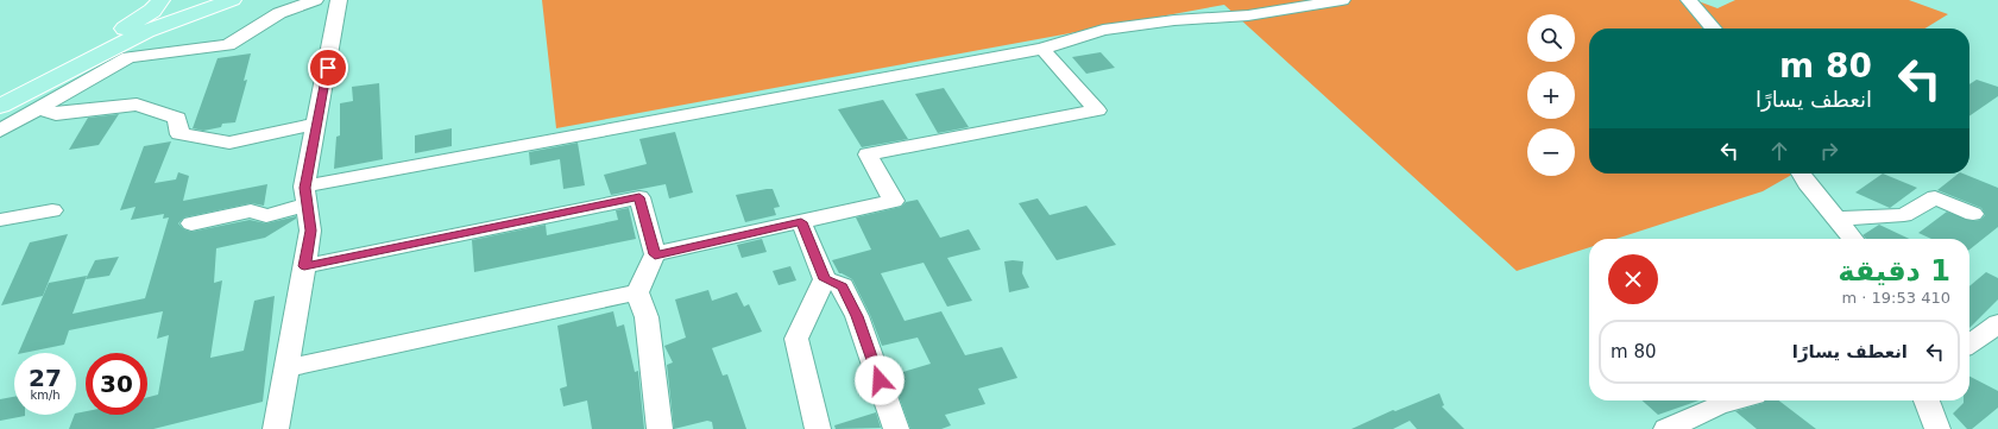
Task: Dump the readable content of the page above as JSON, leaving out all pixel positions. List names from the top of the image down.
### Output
{
  "page": {
    "map_buttons": ["+", "−"],
    "turn": ["80 m", "انعطف يسارًا"],
    "heading": ["1 دقيقة", "410 m · 19:53"],
    "list": [
      {
        "name": "انعطف يسارًا",
        "value": "80 m"
      }
    ],
    "speed": "27 km/h",
    "limit": "30"
  }
}
